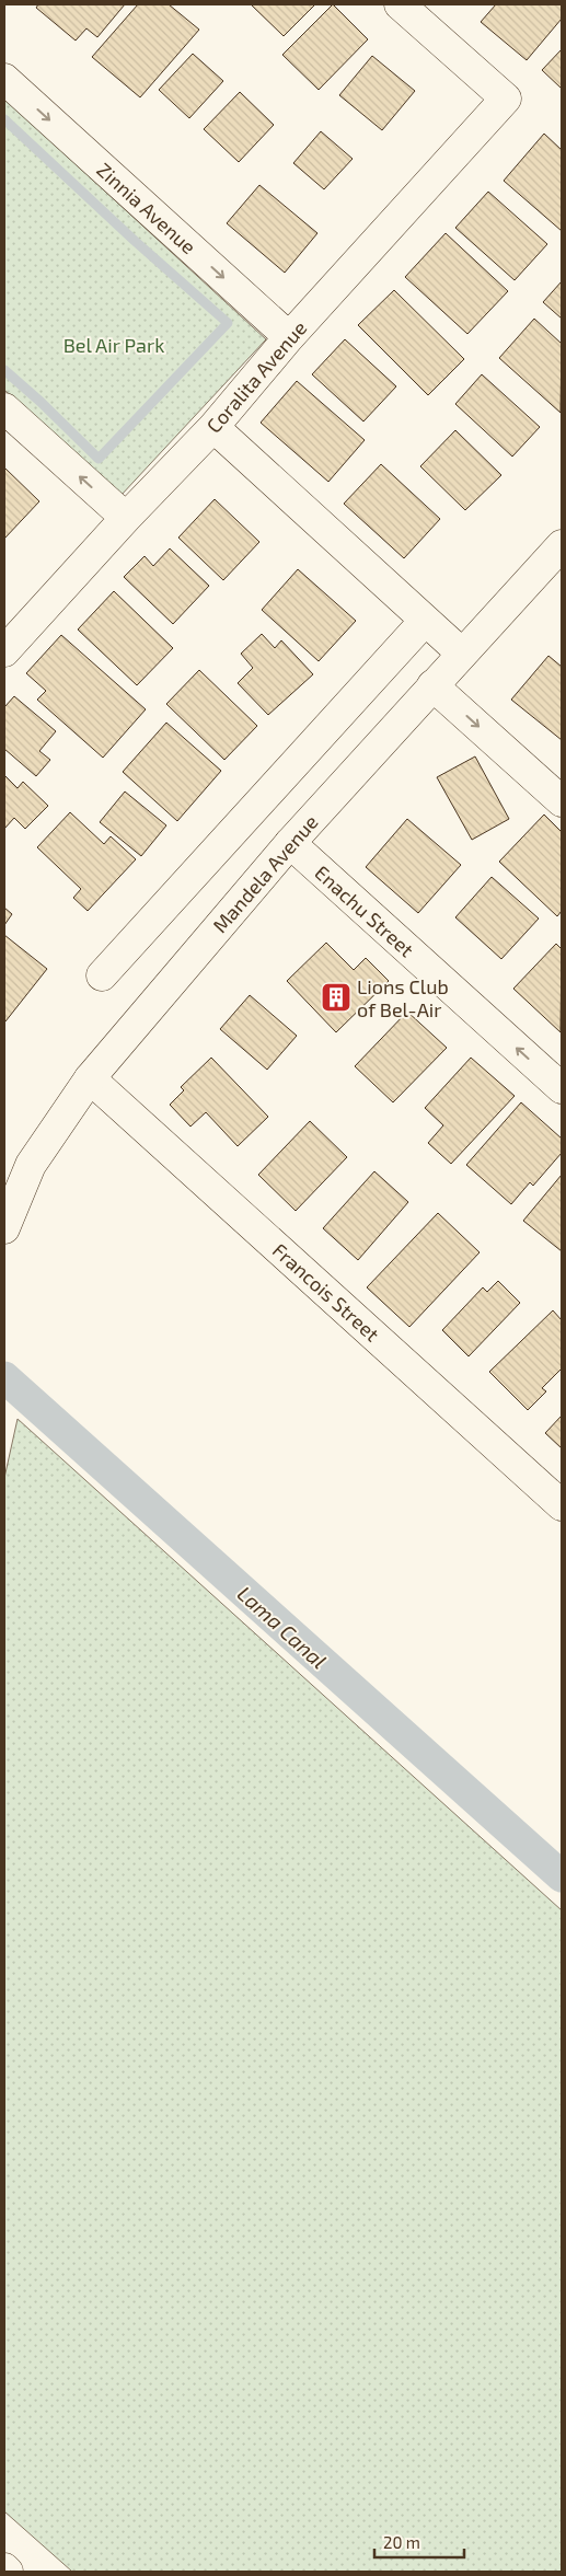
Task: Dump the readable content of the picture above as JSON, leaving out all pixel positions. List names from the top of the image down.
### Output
{
  "streets": {
    "street": [
      "Zinnia Avenue",
      "Coralita Avenue",
      "Mandela Avenue",
      "Enachu Street",
      "Francois Street"
    ]
  },
  "crossings": [
    ["Zinnia Avenue", "Coralita Avenue"],
    ["Mandela Avenue", "Enachu Street"],
    ["Mandela Avenue", "Francois Street"]
  ],
  "water": ["Lama Canal"],
  "parks": ["Bel Air Park"],
  "places": {
    "building": ["Lions Club of Bel-Air"]
  },
  "scale_bar": "20 m"
}
